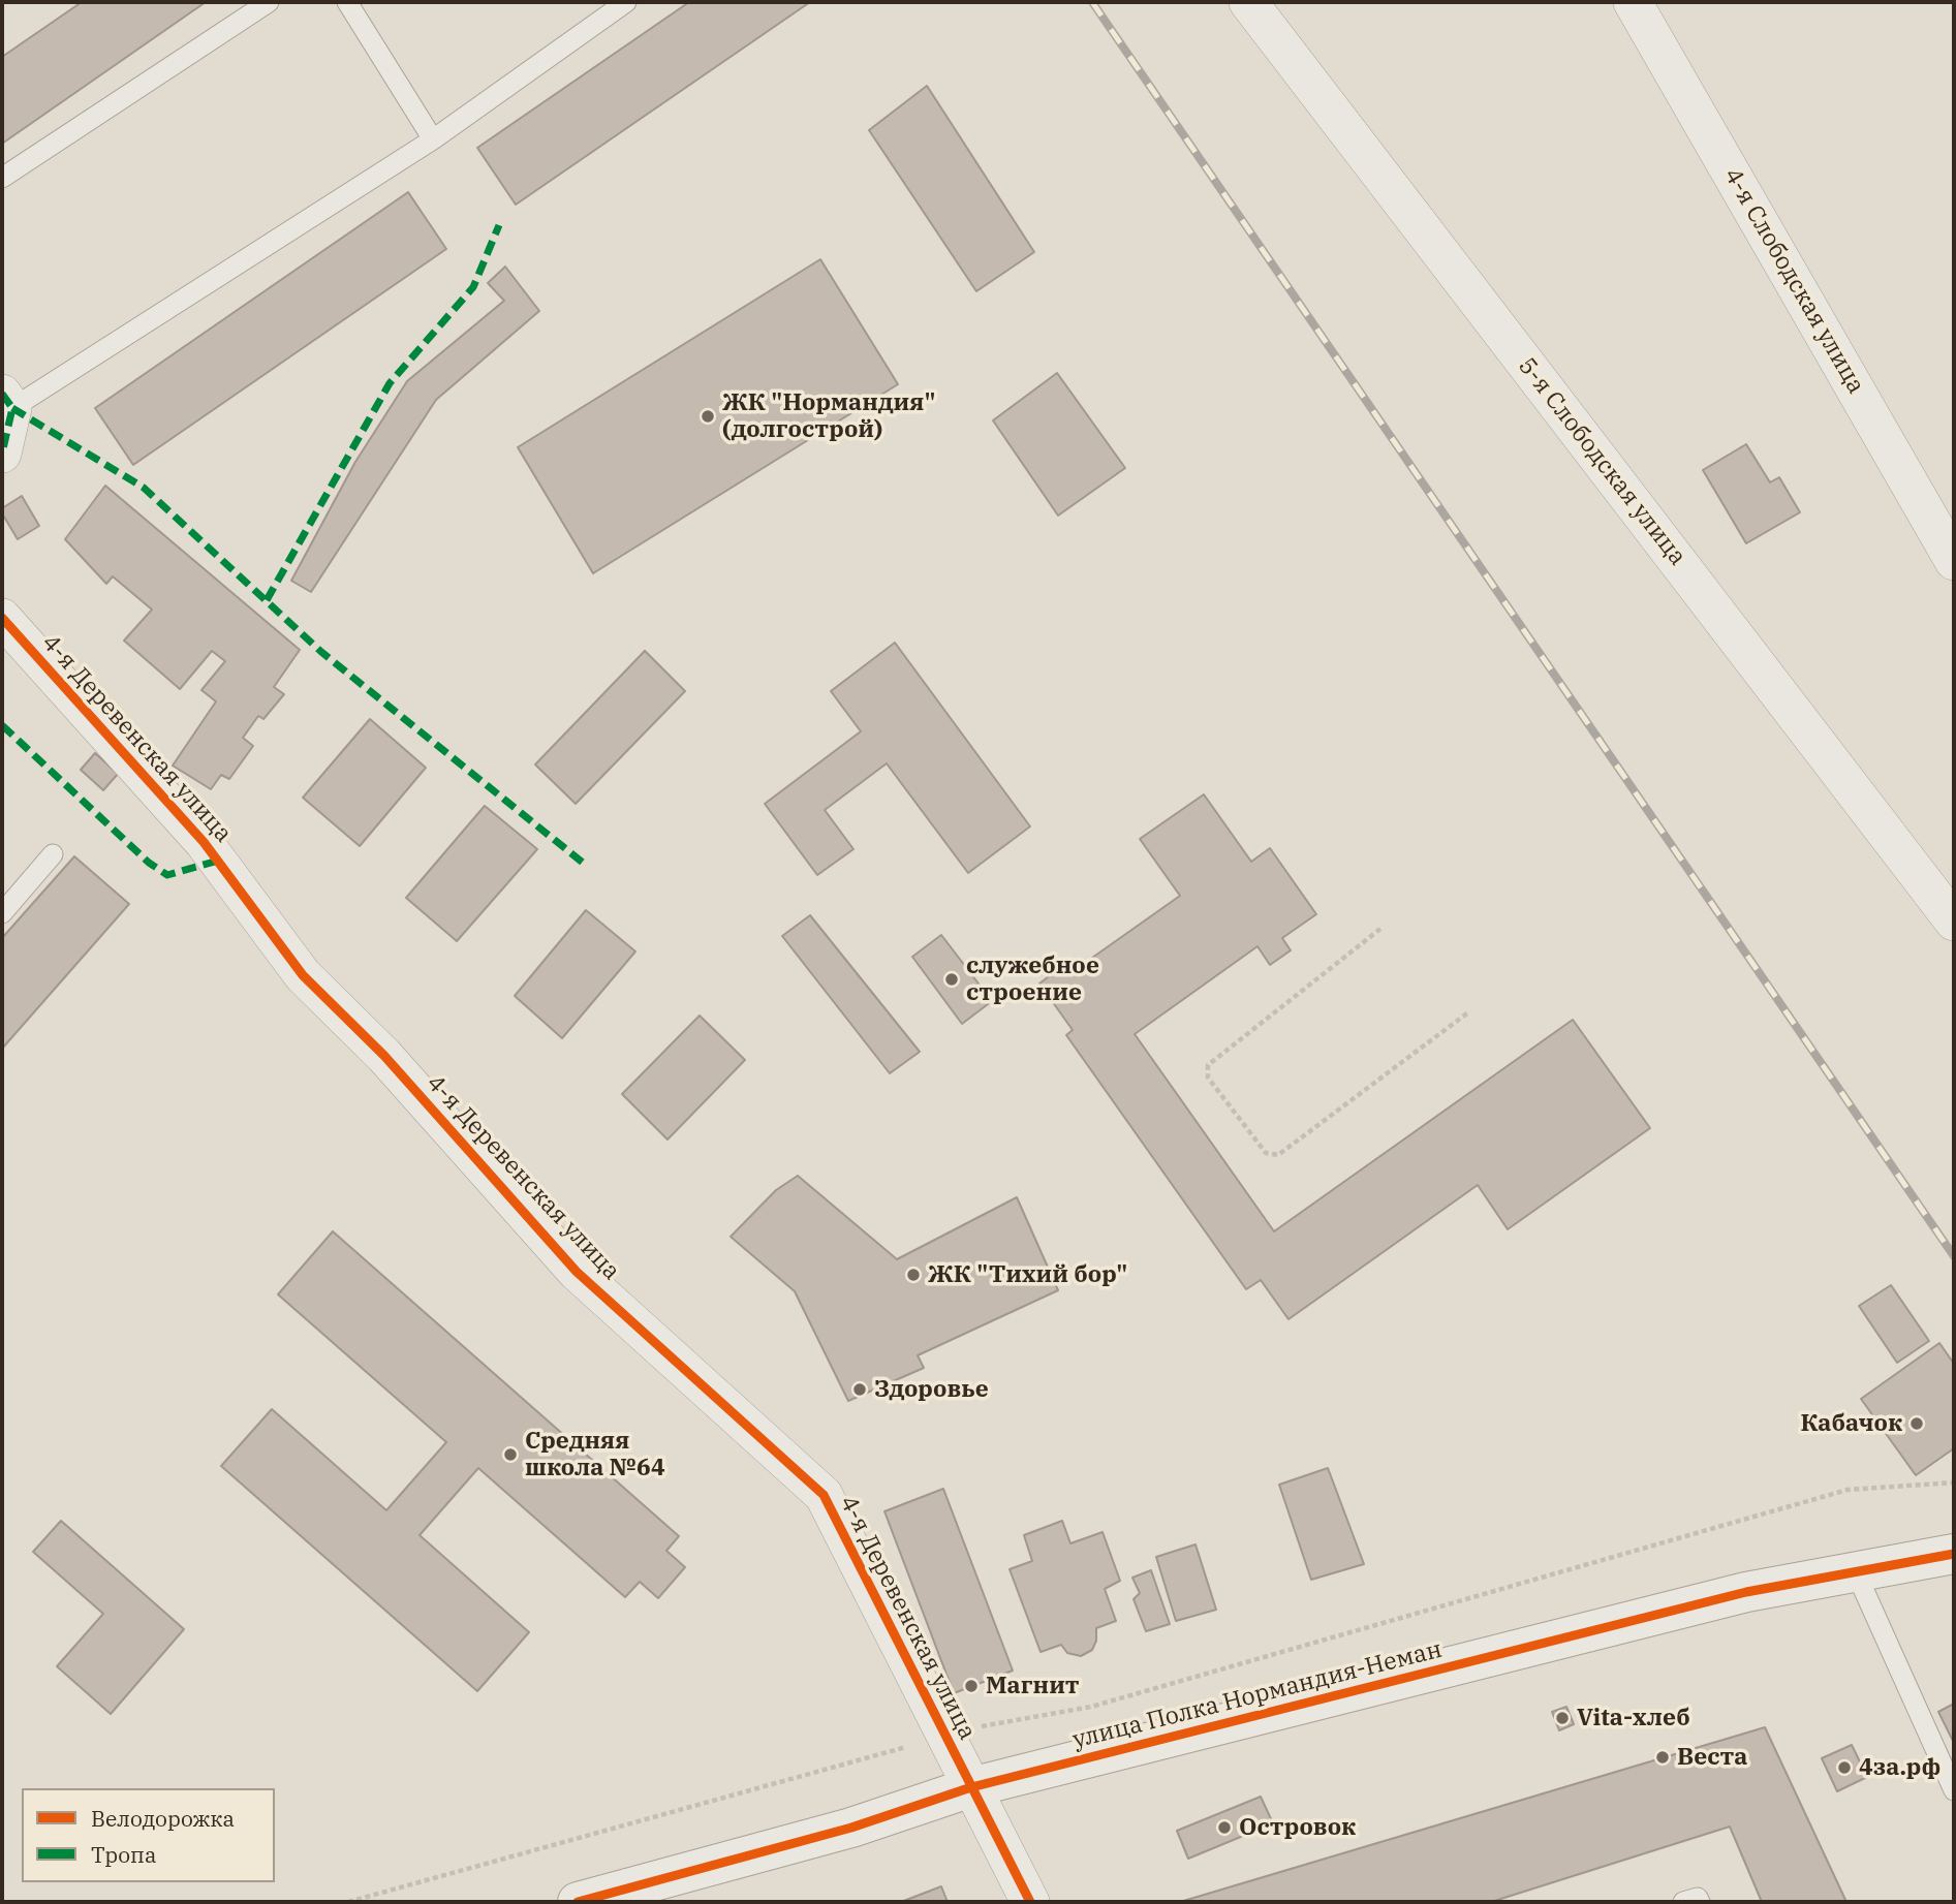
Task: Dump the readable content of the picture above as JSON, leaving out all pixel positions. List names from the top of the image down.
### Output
{
  "streets": {
    "street": [
      "4-я Слободская улица",
      "5-я Слободская улица",
      "4-я Деревенская улица",
      "улица Полка Нормандия-Неман"
    ]
  },
  "crossings": [
    ["4-я Деревенская улица", "улица Полка Нормандия-Неман"]
  ],
  "places": [
    "ЖК \"Нормандия\" (долгострой)",
    "служебное строение",
    "ЖК \"Тихий бор\"",
    "Здоровье",
    "Кабачок",
    "Средняя школа №64",
    "Магнит",
    "Vita-хлеб",
    "Веста",
    "4за.рф",
    "Островок"
  ],
  "legend": ["Велодорожка", "Тропа"]
}
